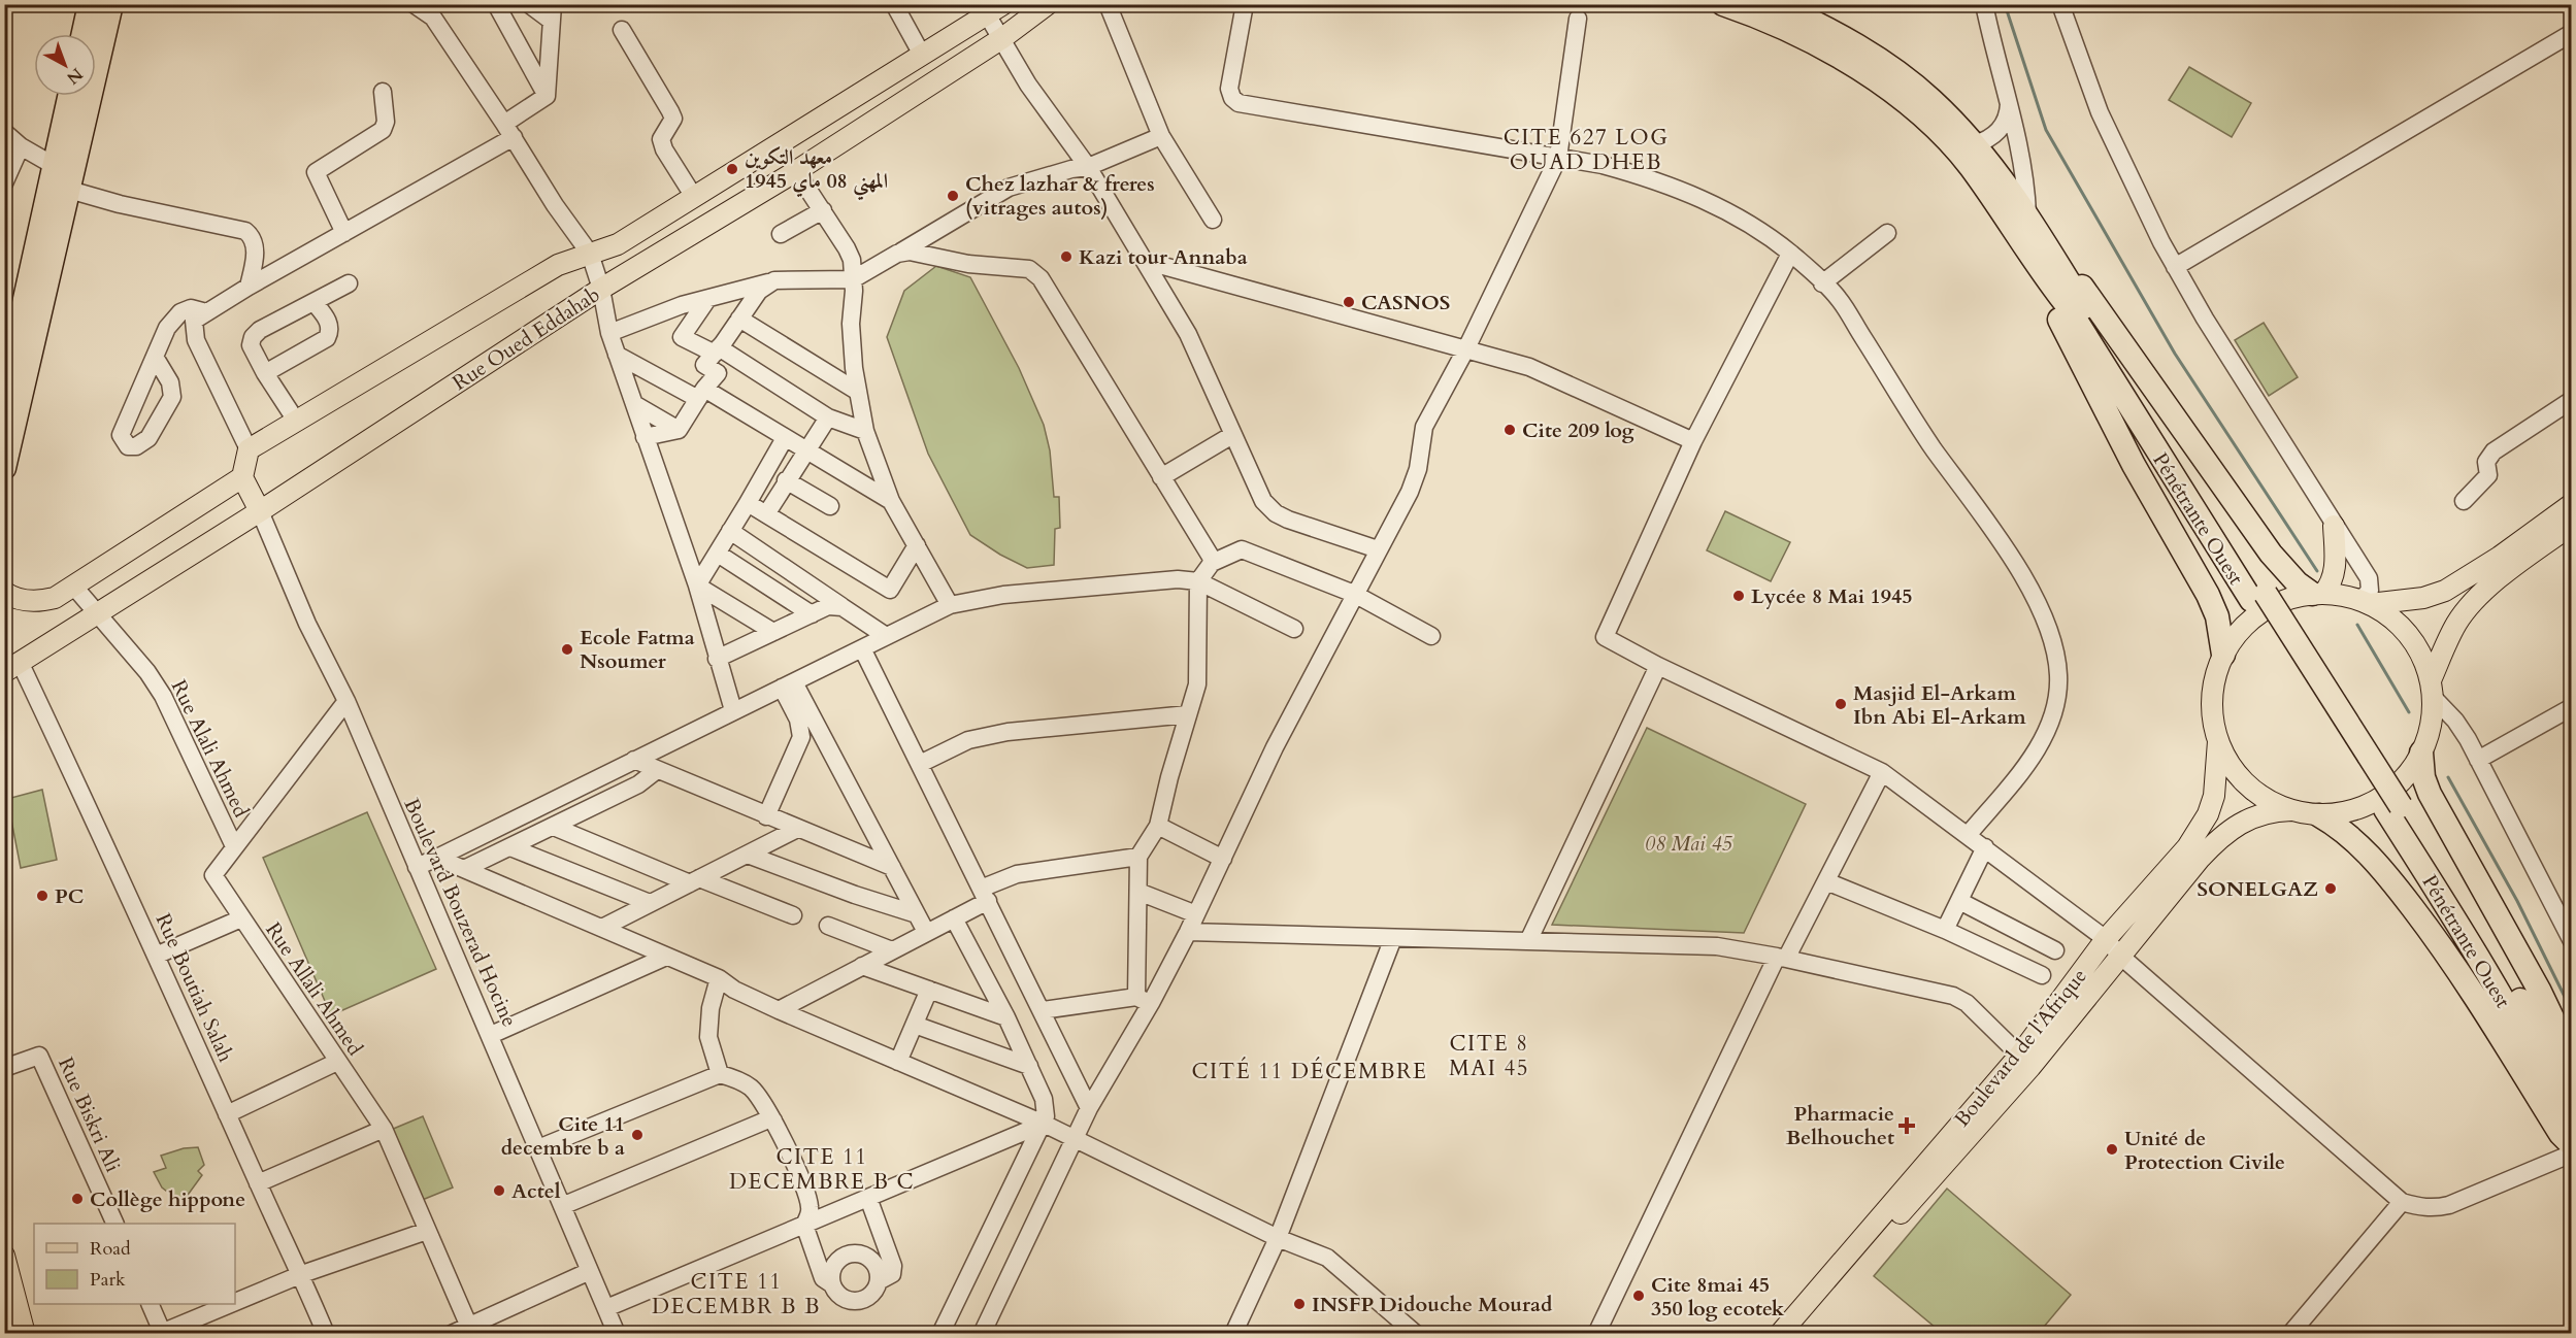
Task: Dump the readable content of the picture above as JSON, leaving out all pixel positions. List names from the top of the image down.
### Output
{
  "streets": {
    "highway": ["Pénétrante Ouest"],
    "main road": ["Rue Oued Eddahab", "Boulevard de l'Afrique"],
    "street": [
      "Rue Alali Ahmed",
      "Boulevard Bouzerad Hocine",
      "Rue Boutiah Salah",
      "Rue Allali Ahmed",
      "Rue Biskri Ali"
    ]
  },
  "crossings": [
    ["Rue Oued Eddahab", "Rue Alali Ahmed"],
    ["Rue Oued Eddahab", "Boulevard Bouzerad Hocine"],
    ["Rue Oued Eddahab", "Rue Boutiah Salah"],
    ["Rue Alali Ahmed", "Rue Allali Ahmed"],
    ["Boulevard Bouzerad Hocine", "Rue Allali Ahmed"]
  ],
  "districts": [
    "CITE 627 LOG OUAD DHEB",
    "CITE 8 MAI 45",
    "CITÉ 11 DÉCEMBRE",
    "CITE 11 DECEMBRE B C",
    "CITE 11 DECEMBR B B"
  ],
  "parks": ["08 Mai 45"],
  "places": {
    "other": [
      "معهد التكوين المهني 08 ماي 1945",
      "Chez lazhar & freres (vitrages autos)",
      "Kazi tour Annaba",
      "CASNOS",
      "Cite 209 log",
      "Lycée 8 Mai 1945",
      "Ecole Fatma Nsoumer",
      "Masjid El-Arkam Ibn Abi El-Arkam",
      "SONELGAZ",
      "PC",
      "Cite 11 decembre b a",
      "Unité de Protection Civile",
      "Actel",
      "Collège hippone",
      "Cite 8mai 45 350 log ecotek",
      "INSFP Didouche Mourad"
    ],
    "health": ["Pharmacie Belhouchet"]
  },
  "legend": ["Road", "Park"],
  "north": "bottom right"
}
